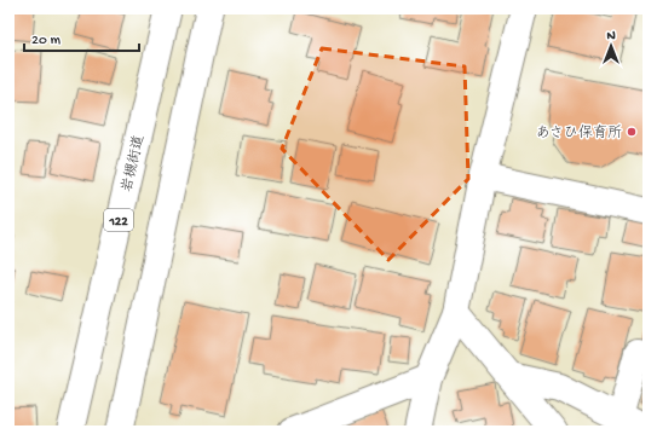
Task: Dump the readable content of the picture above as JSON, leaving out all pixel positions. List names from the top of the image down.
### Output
{
  "streets": {
    "main road": ["岩槻街道", "122"]
  },
  "places": ["あさひ保育所"],
  "scale_bar": "20 m",
  "north": "top"
}
